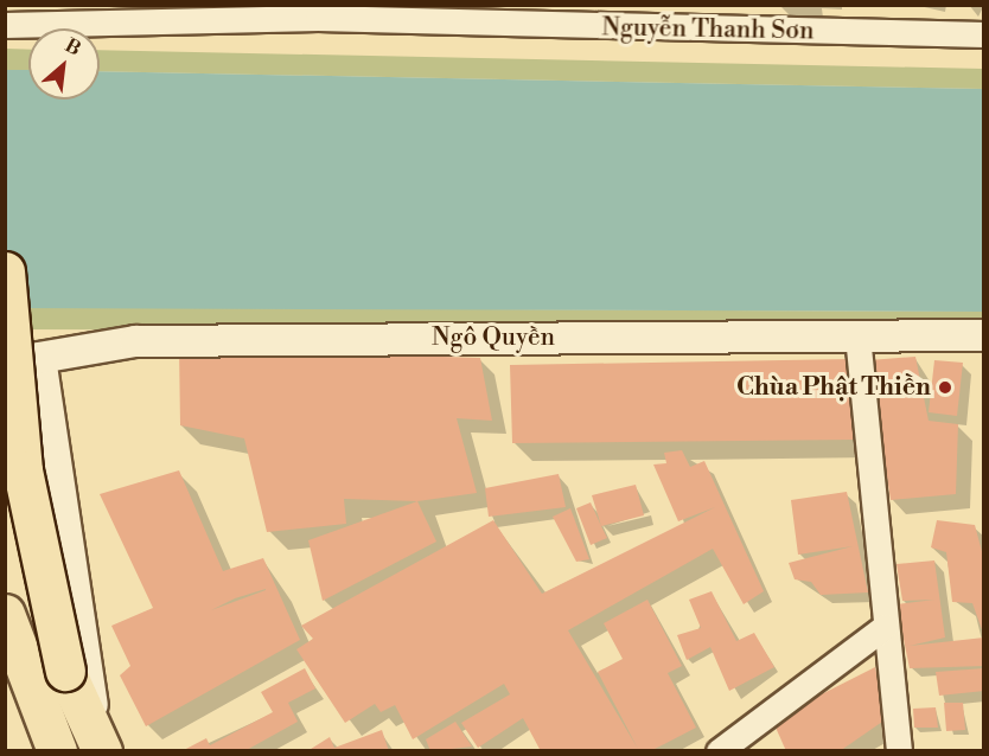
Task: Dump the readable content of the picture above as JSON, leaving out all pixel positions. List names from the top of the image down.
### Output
{
  "streets": {
    "street": ["Nguyễn Thanh Sơn", "Ngô Quyền"]
  },
  "places": ["Chùa Phật Thiền"],
  "north": "top right"
}
